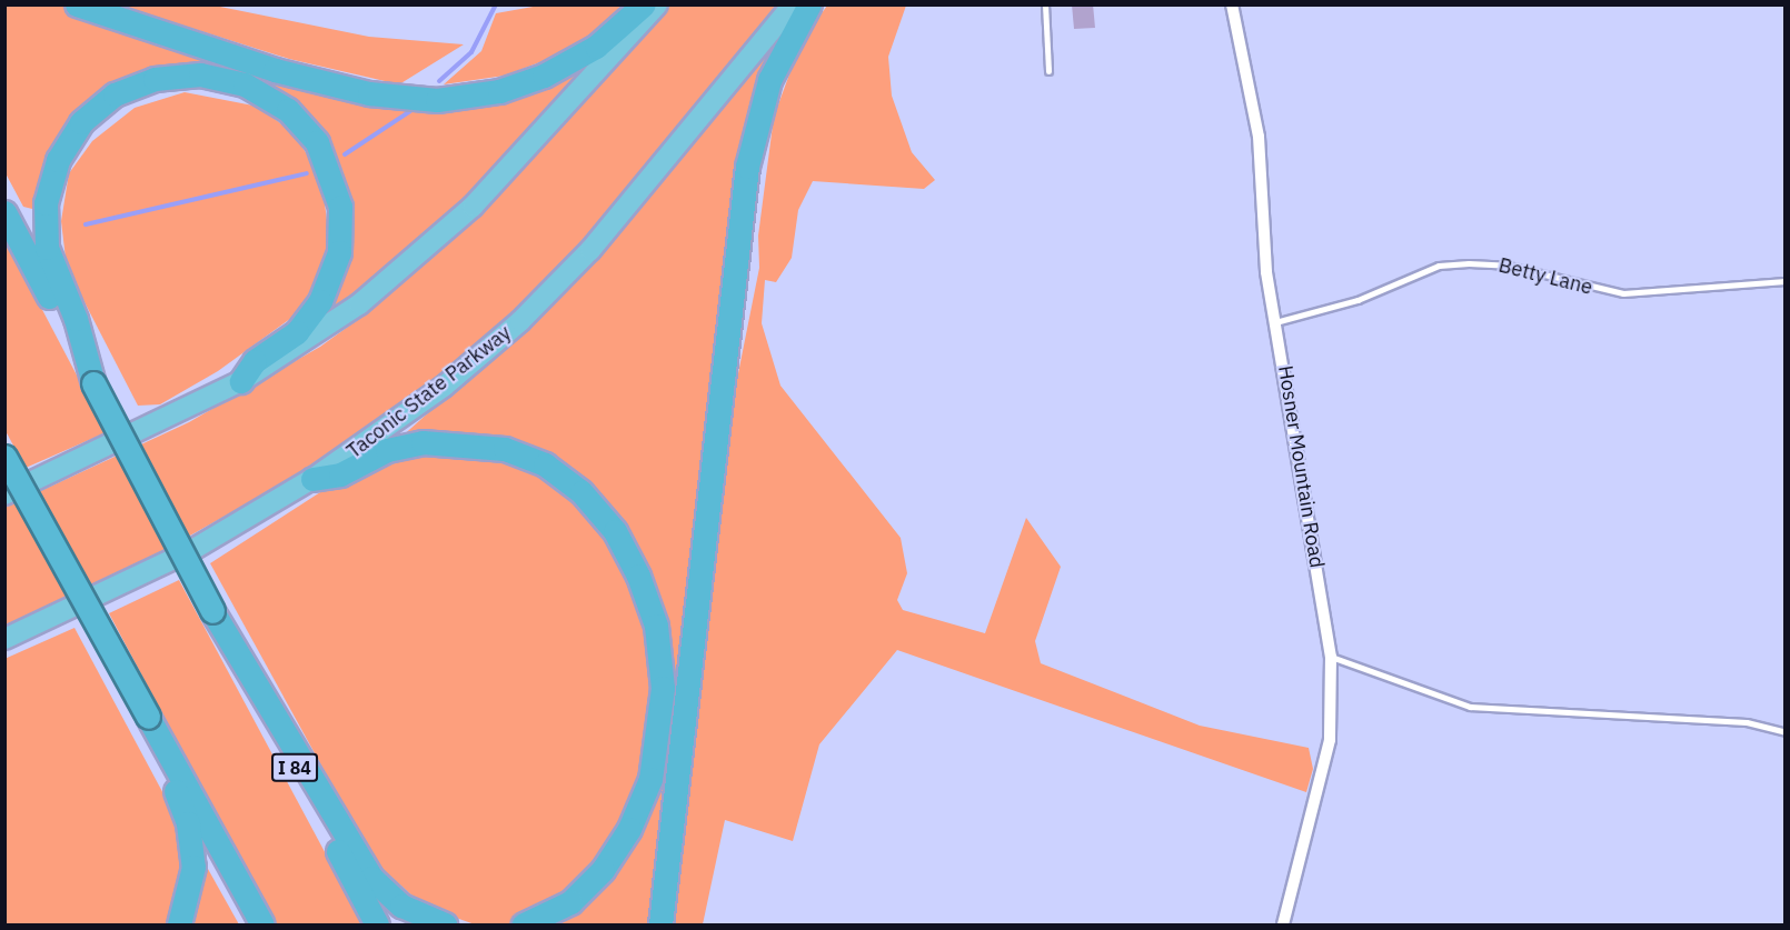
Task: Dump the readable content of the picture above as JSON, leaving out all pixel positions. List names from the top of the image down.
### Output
{
  "streets": {
    "highway": ["Taconic State Parkway", "I 84"],
    "street": ["Hosner Mountain Road"],
    "lane": ["Betty Lane"]
  },
  "crossings": [
    ["Betty Lane", "Hosner Mountain Road"]
  ]
}
